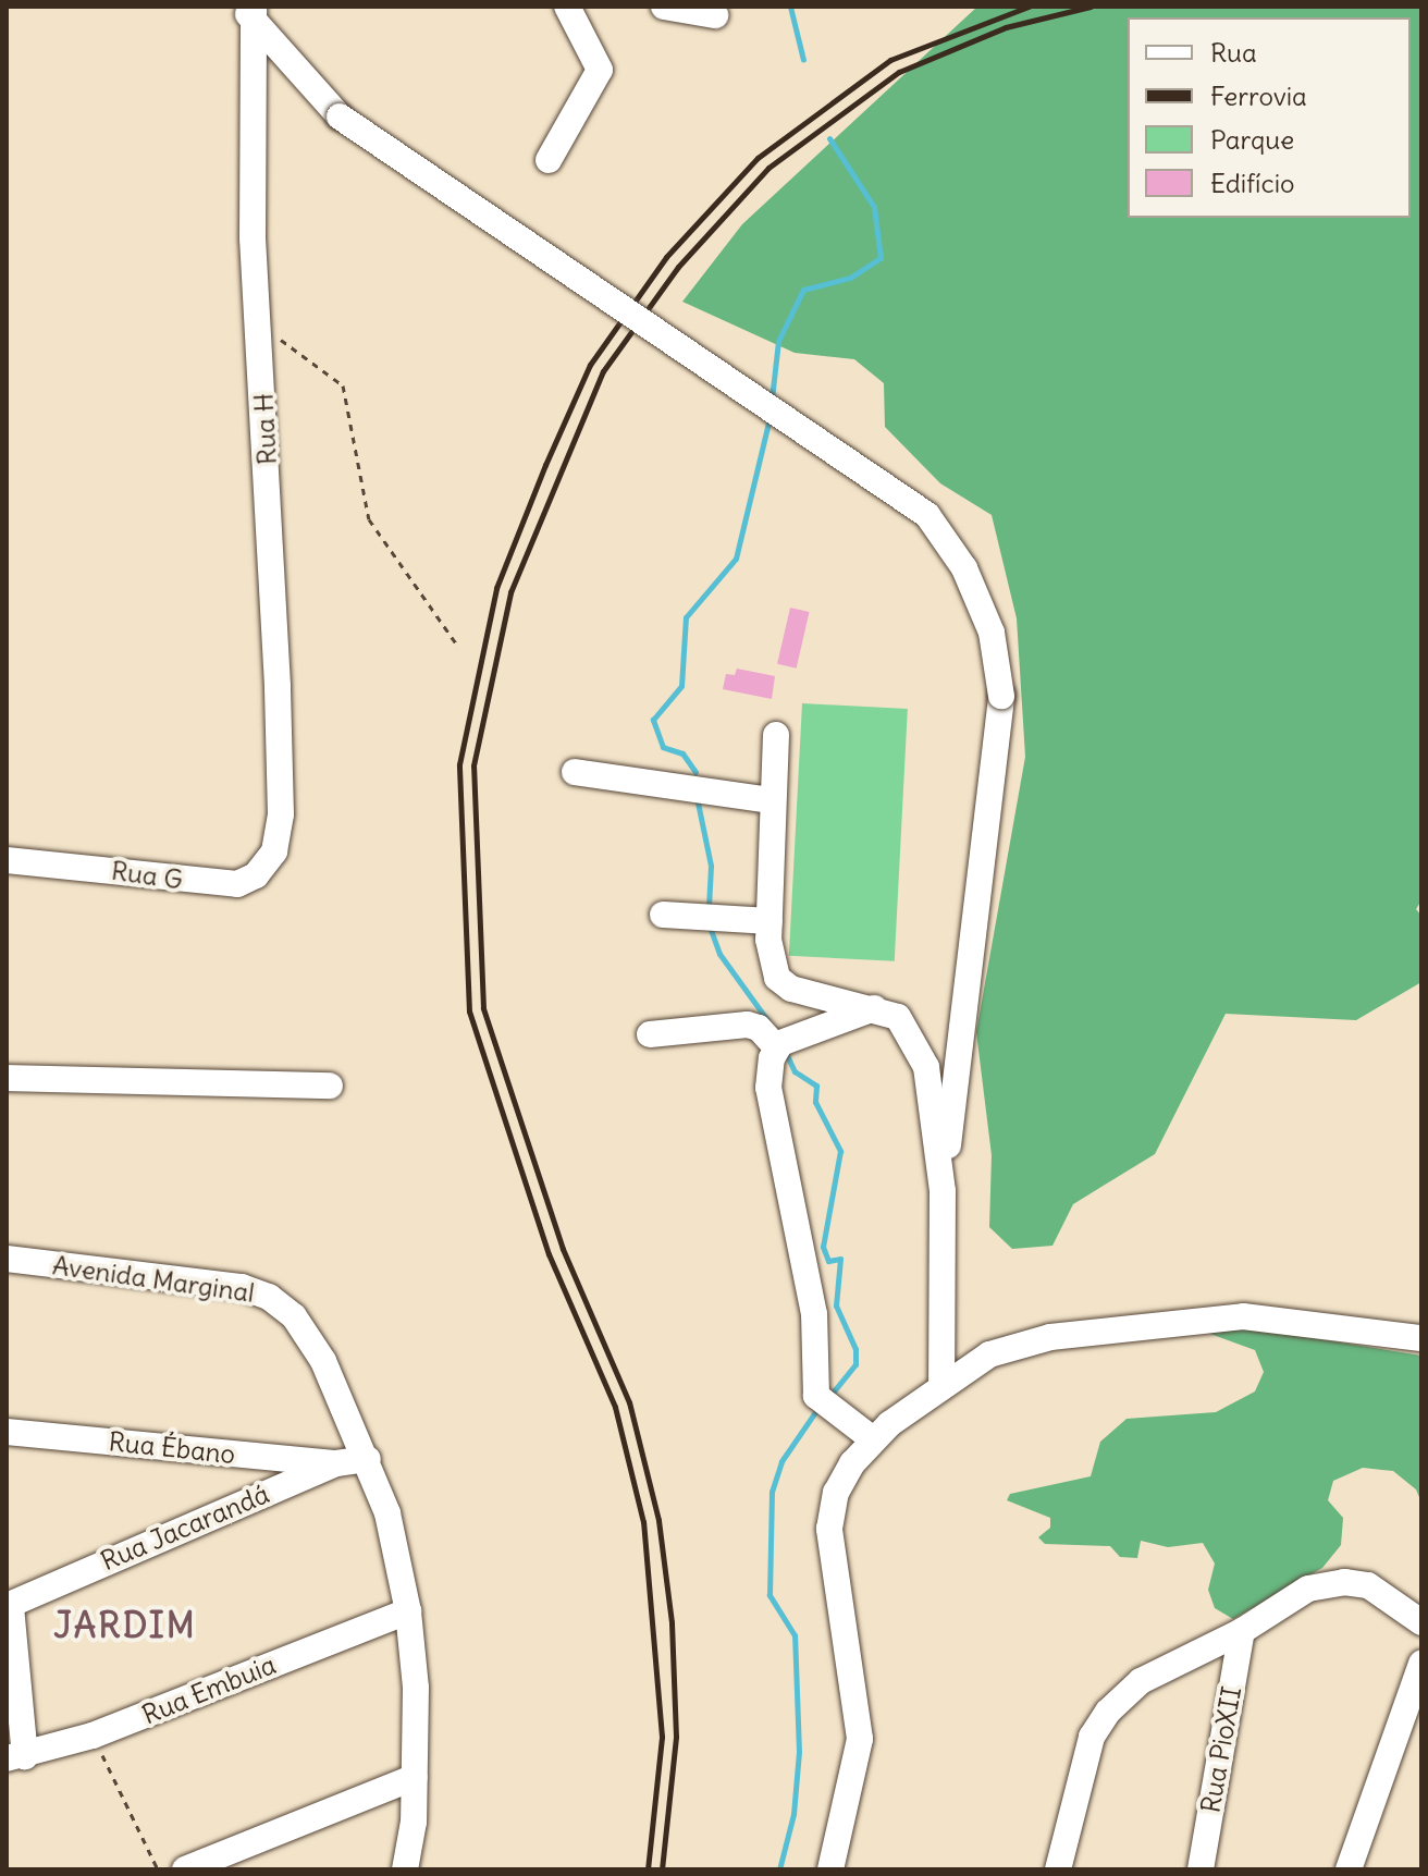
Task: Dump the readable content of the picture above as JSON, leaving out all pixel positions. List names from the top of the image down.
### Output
{
  "streets": {
    "street": [
      "Rua H",
      "Rua G",
      "Avenida Marginal",
      "Rua Ébano",
      "Rua Jacarandá",
      "Rua Embuia",
      "Rua PioXII"
    ]
  },
  "crossings": [
    ["Rua H", "Rua G"],
    ["Avenida Marginal", "Rua Jacarandá"],
    ["Avenida Marginal", "Rua Embuia"],
    ["Rua Ébano", "Rua Jacarandá"]
  ],
  "districts": ["JARDIM"],
  "legend": [
    "Rua",
    "Ferrovia",
    "Parque",
    "Edifício"
  ]
}
